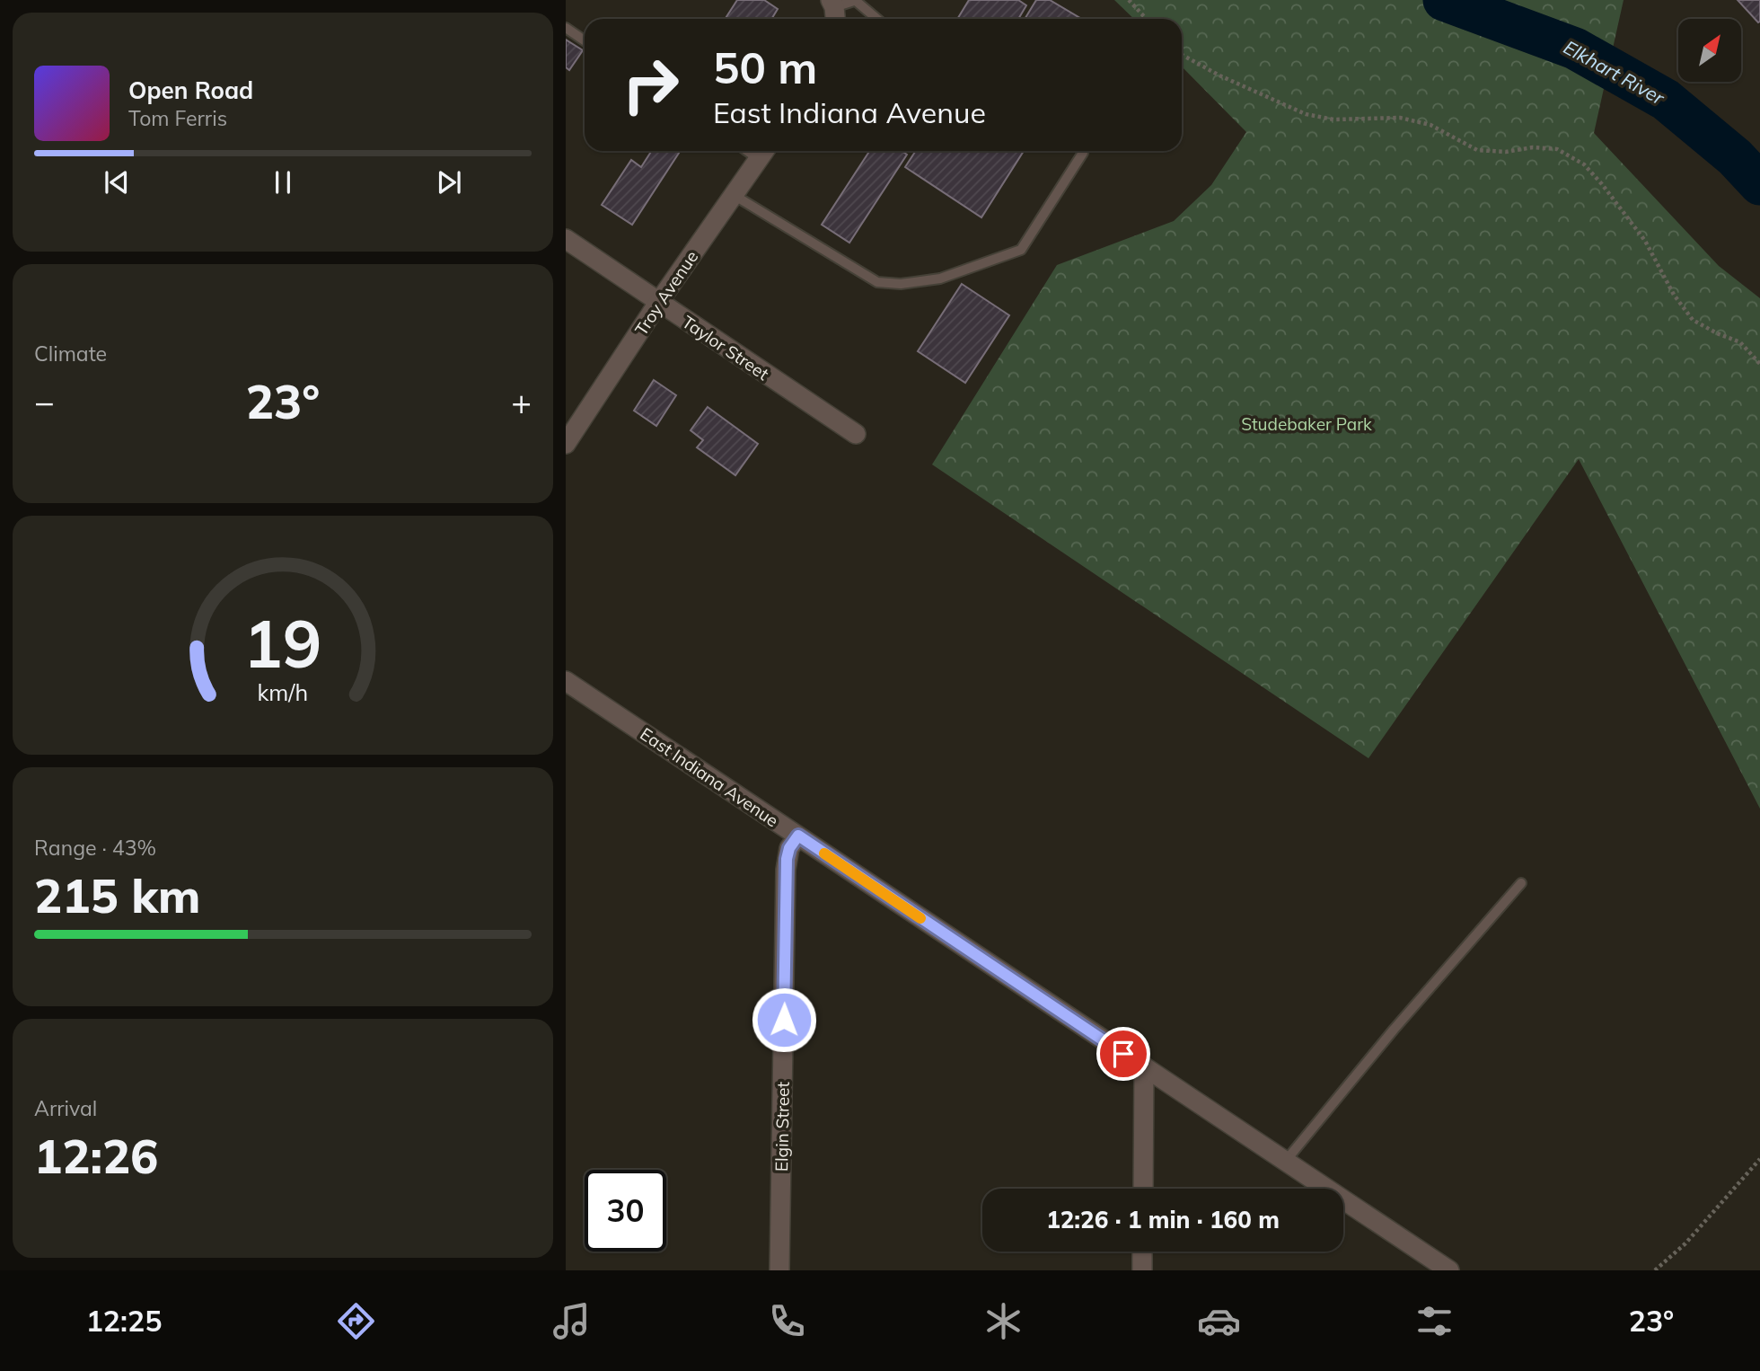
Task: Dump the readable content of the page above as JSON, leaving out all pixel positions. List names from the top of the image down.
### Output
{
  "streets": {
    "street": [
      "Troy Avenue",
      "Taylor Street",
      "East Indiana Avenue",
      "Elgin Street"
    ]
  },
  "crossings": [
    ["Troy Avenue", "Taylor Street"],
    ["East Indiana Avenue", "Elgin Street"]
  ],
  "water": ["Elkhart River"],
  "parks": ["Studebaker Park"],
  "north": "top right",
  "page": {
    "turn": ["50 m", "East Indiana Avenue"],
    "song": ["Open Road", "Tom Ferris"],
    "tile": [
      "Climate",
      ["Range · 43%", "215 km"],
      ["Arrival", "12:26"]
    ],
    "heat": ["−", "23°", "+"],
    "limit": "30",
    "trip": "12:26 · 1 min · 160 m",
    "tabs": ["12:25", "23°"],
    "gauge": ["19", "km/h"]
  }
}
